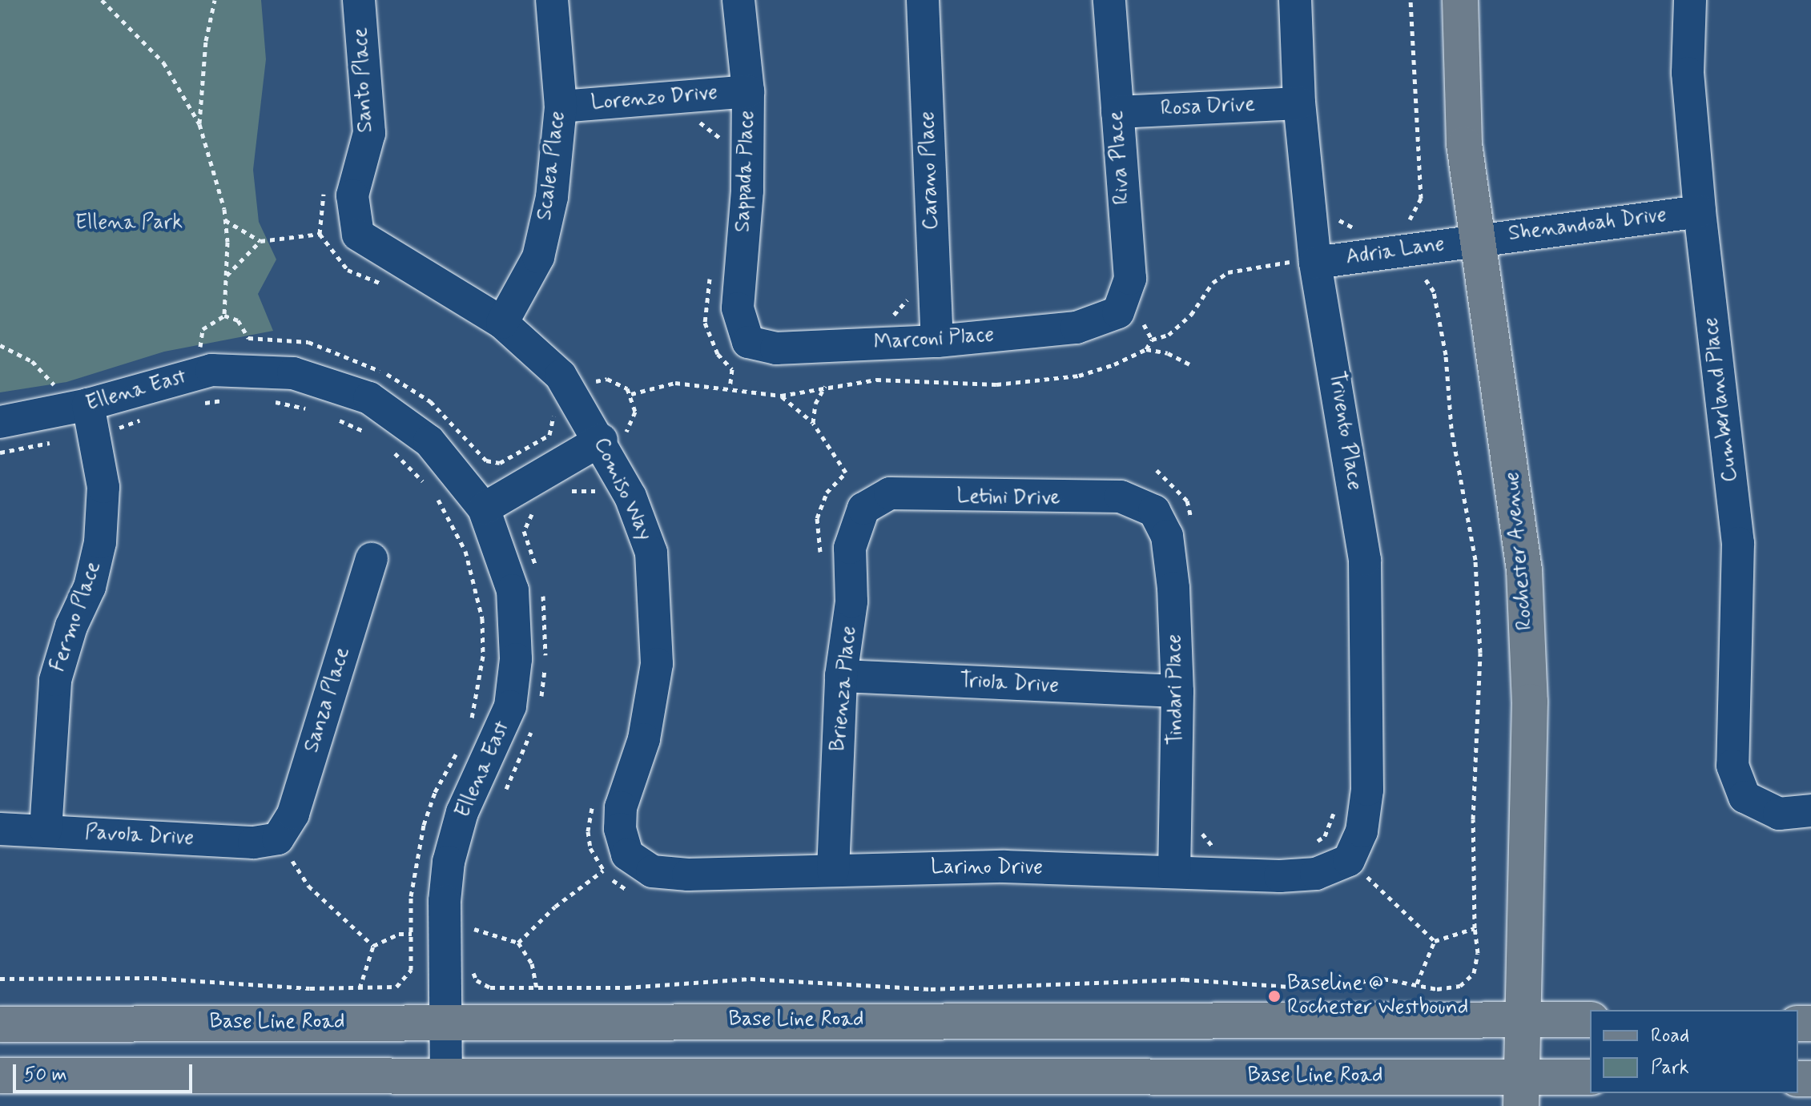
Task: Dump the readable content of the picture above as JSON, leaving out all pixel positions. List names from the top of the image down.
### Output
{
  "streets": {
    "main road": ["Rochester Avenue", "Base Line Road"],
    "street": [
      "Santo Place",
      "Lorenzo Drive",
      "Rosa Drive",
      "Riva Place",
      "Scalea Place",
      "Carano Place",
      "Sappada Place",
      "Shenandoah Drive",
      "Adria Lane",
      "Marconi Place",
      "Ellena East",
      "Cumberland Place",
      "Trivento Place",
      "Comiso Way",
      "Letini Drive",
      "Fermo Place",
      "Triola Drive",
      "Brienza Place",
      "Tindari Place",
      "Sanza Place",
      "Pavola Drive",
      "Larino Drive"
    ]
  },
  "crossings": [
    ["Santo Place", "Comiso Way"],
    ["Lorenzo Drive", "Scalea Place"],
    ["Lorenzo Drive", "Sappada Place"],
    ["Rosa Drive", "Riva Place"],
    ["Rosa Drive", "Trivento Place"],
    ["Riva Place", "Marconi Place"],
    ["Scalea Place", "Comiso Way"],
    ["Carano Place", "Marconi Place"],
    ["Sappada Place", "Marconi Place"],
    ["Shenandoah Drive", "Adria Lane"],
    ["Shenandoah Drive", "Cumberland Place"],
    ["Shenandoah Drive", "Rochester Avenue"],
    ["Adria Lane", "Trivento Place"],
    ["Adria Lane", "Rochester Avenue"],
    ["Ellena East", "Fermo Place"],
    ["Ellena East", "Base Line Road"],
    ["Trivento Place", "Larino Drive"],
    ["Comiso Way", "Larino Drive"],
    ["Letini Drive", "Brienza Place"],
    ["Letini Drive", "Tindari Place"],
    ["Rochester Avenue", "Base Line Road"],
    ["Fermo Place", "Pavola Drive"],
    ["Triola Drive", "Brienza Place"],
    ["Triola Drive", "Tindari Place"],
    ["Brienza Place", "Larino Drive"],
    ["Tindari Place", "Larino Drive"],
    ["Sanza Place", "Pavola Drive"]
  ],
  "parks": ["Ellena Park"],
  "places": ["Baseline @ Rochester Westbound"],
  "legend": ["Road", "Park"],
  "scale_bar": "50 m"
}
